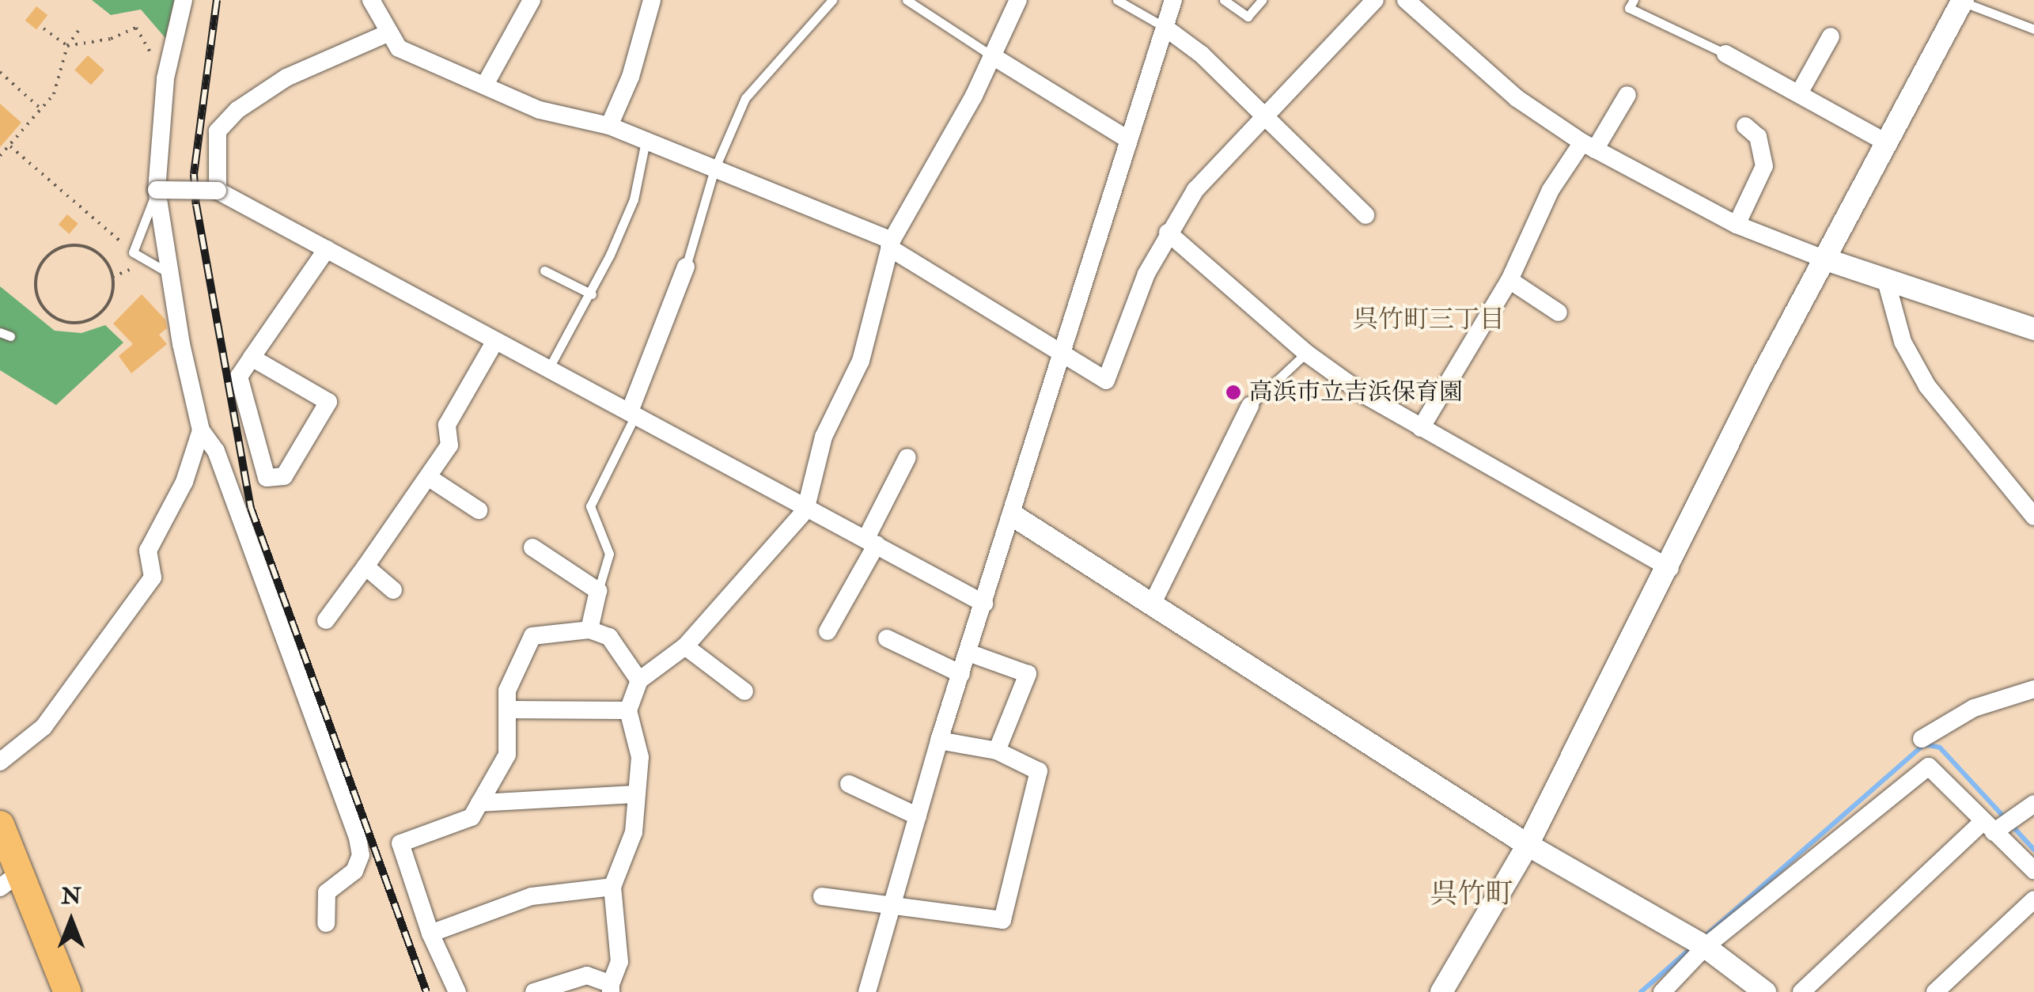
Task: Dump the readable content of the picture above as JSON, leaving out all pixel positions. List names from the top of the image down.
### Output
{
  "districts": ["呉竹町三丁目", "呉竹町"],
  "places": ["高浜市立吉浜保育園"],
  "north": "top"
}
